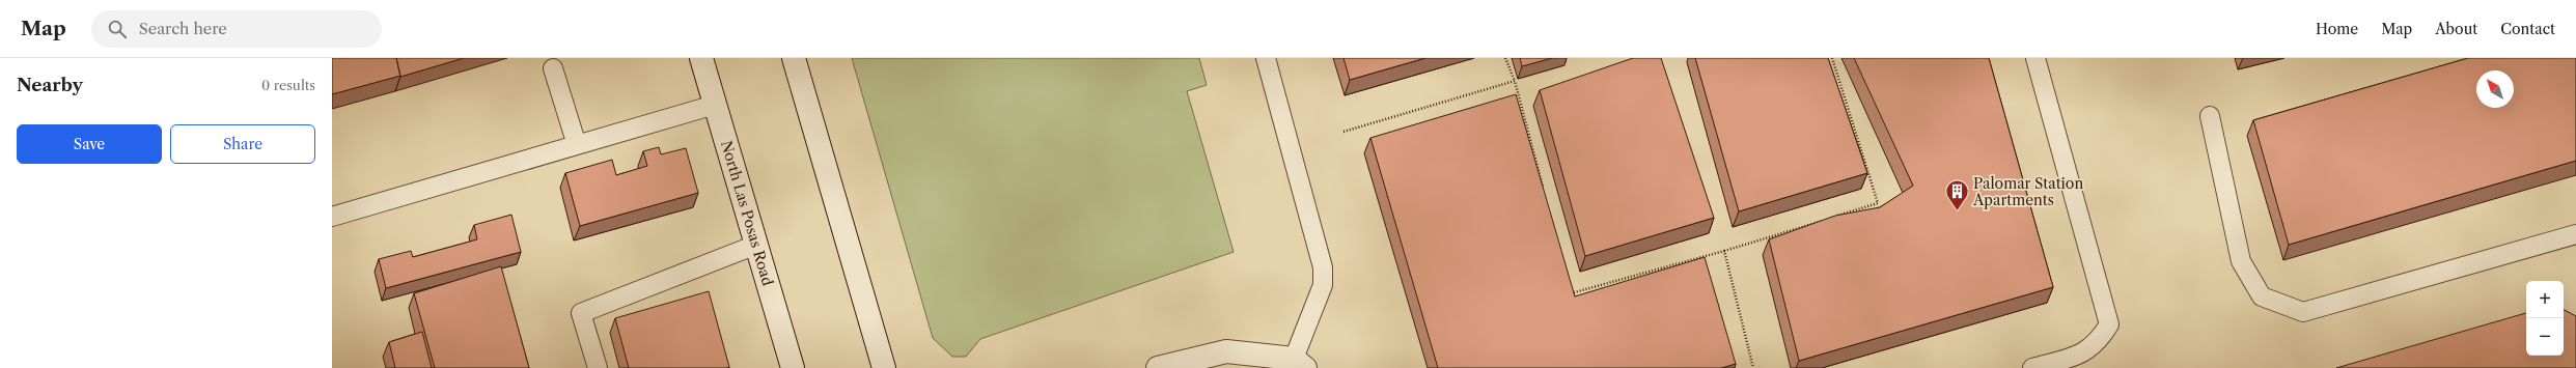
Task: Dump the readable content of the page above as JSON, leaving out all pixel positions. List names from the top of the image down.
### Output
{
  "streets": {
    "main road": ["North Las Posas Road"]
  },
  "places": {
    "building": ["Palomar Station Apartments"]
  },
  "north": "top left",
  "page": {
    "header": "Map",
    "search": "Search here",
    "nav": [
      "Home",
      "Map",
      "About",
      "Contact"
    ],
    "heading": ["Nearby", "0 results"],
    "buttons": ["Save", "Share"],
    "map_buttons": ["+", "−"]
  }
}
